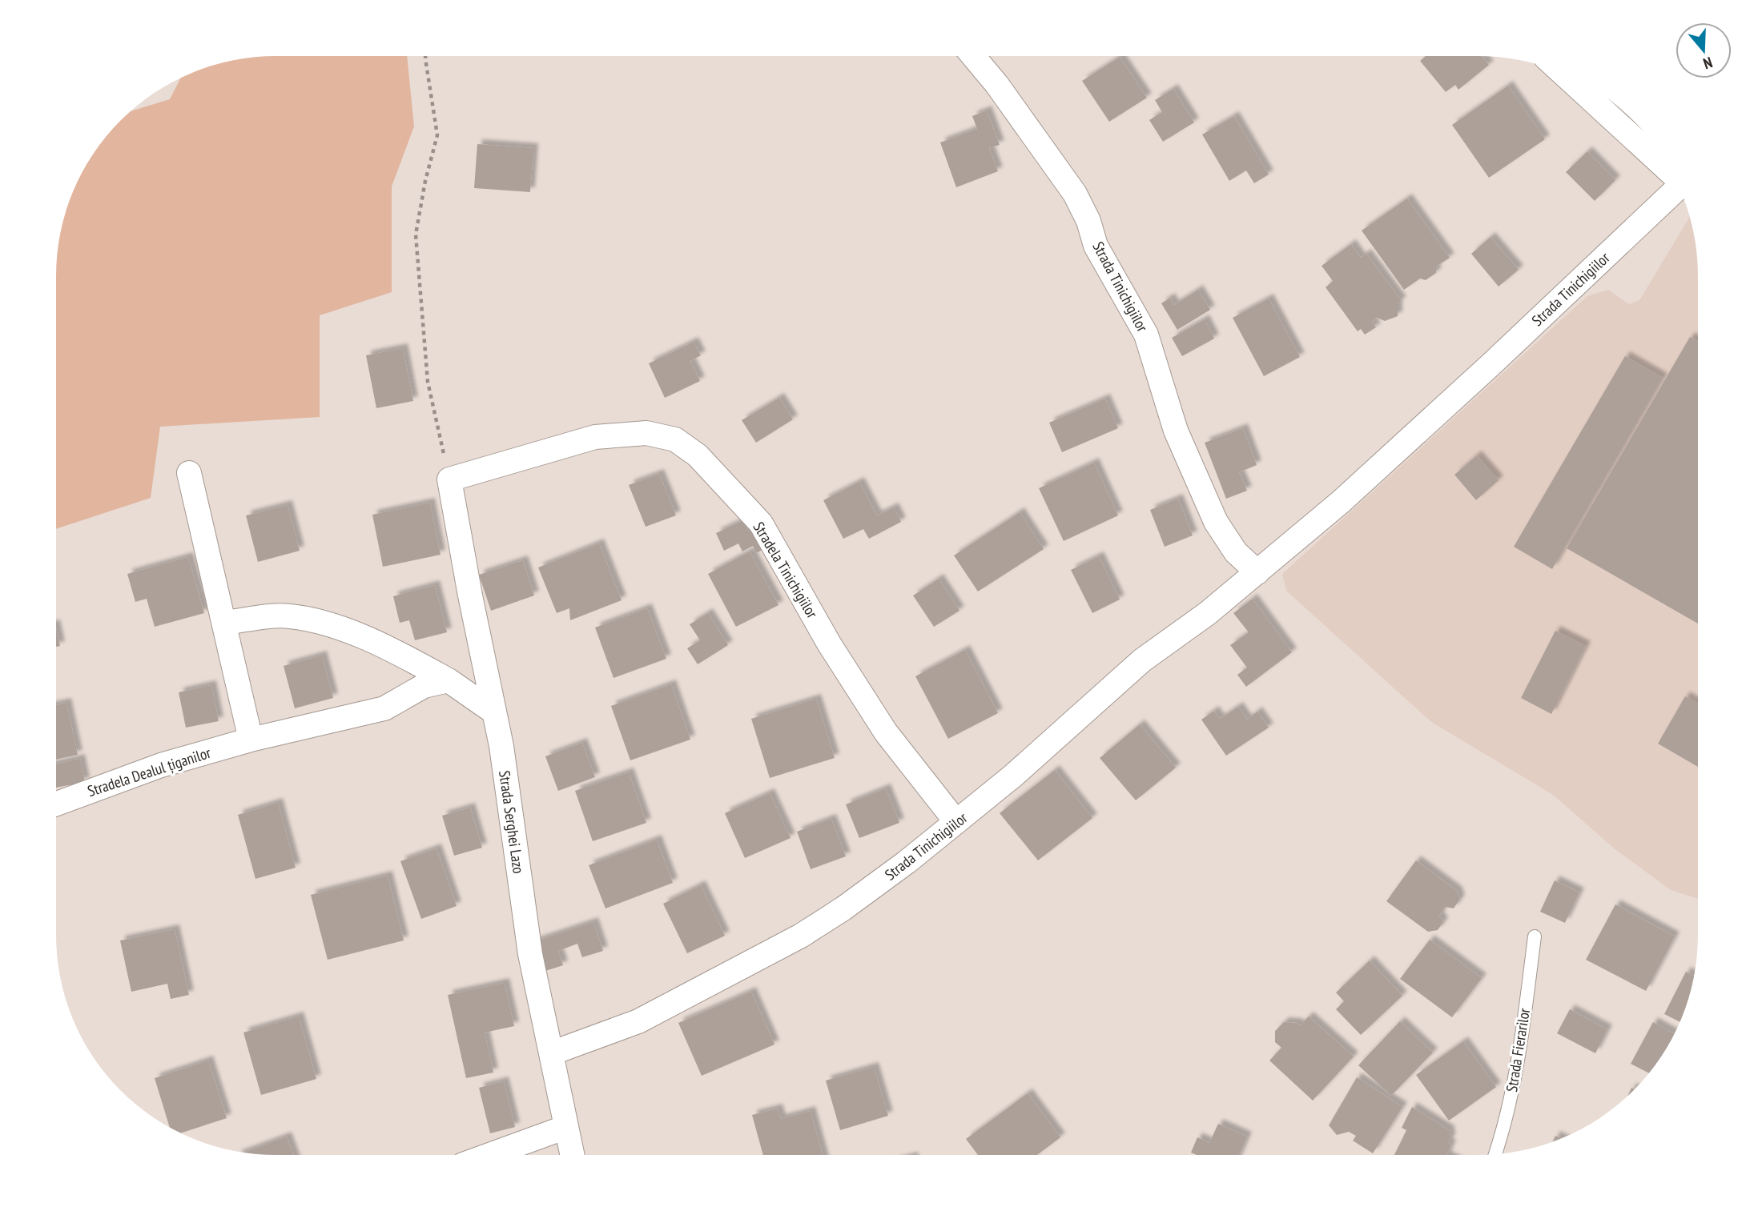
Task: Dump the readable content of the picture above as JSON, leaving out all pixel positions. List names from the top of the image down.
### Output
{
  "streets": {
    "street": [
      "Strada Tinichigiilor",
      "Stradela Tinichigiilor",
      "Stradela Dealul țiganilor",
      "Strada Serghei Lazo"
    ],
    "lane": ["Strada Fierarilor"]
  },
  "crossings": [
    ["Strada Tinichigiilor", "Stradela Tinichigiilor"],
    ["Strada Tinichigiilor", "Strada Serghei Lazo"],
    ["Stradela Tinichigiilor", "Strada Serghei Lazo"]
  ],
  "north": "bottom"
}
